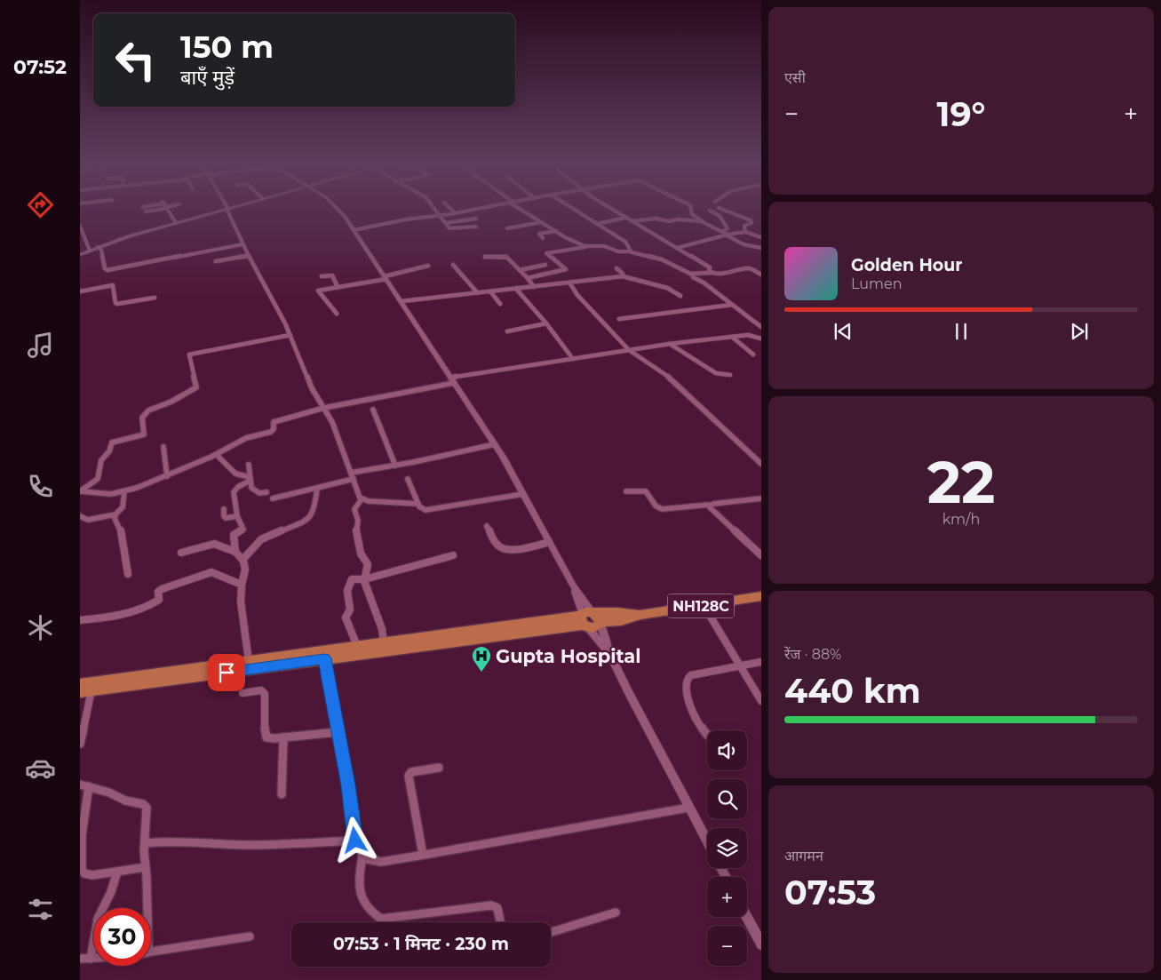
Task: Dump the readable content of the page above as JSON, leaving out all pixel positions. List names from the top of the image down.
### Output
{
  "streets": {
    "highway": ["NH128C"]
  },
  "places": {
    "hospital": ["Gupta Hospital"]
  },
  "page": {
    "tabs": "07:52",
    "tile": [
      "एसी",
      ["22", "km/h"],
      ["रेंज · 88%", "440 km"],
      ["आगमन", "07:53"]
    ],
    "turn": ["150 m", "बाएँ मुड़ें"],
    "heat": ["−", "19°", "+"],
    "song": ["Golden Hour", "Lumen"],
    "map_buttons": ["+", "−"],
    "limit": "30",
    "trip": "07:53 · 1 मिनट · 230 m"
  }
}
